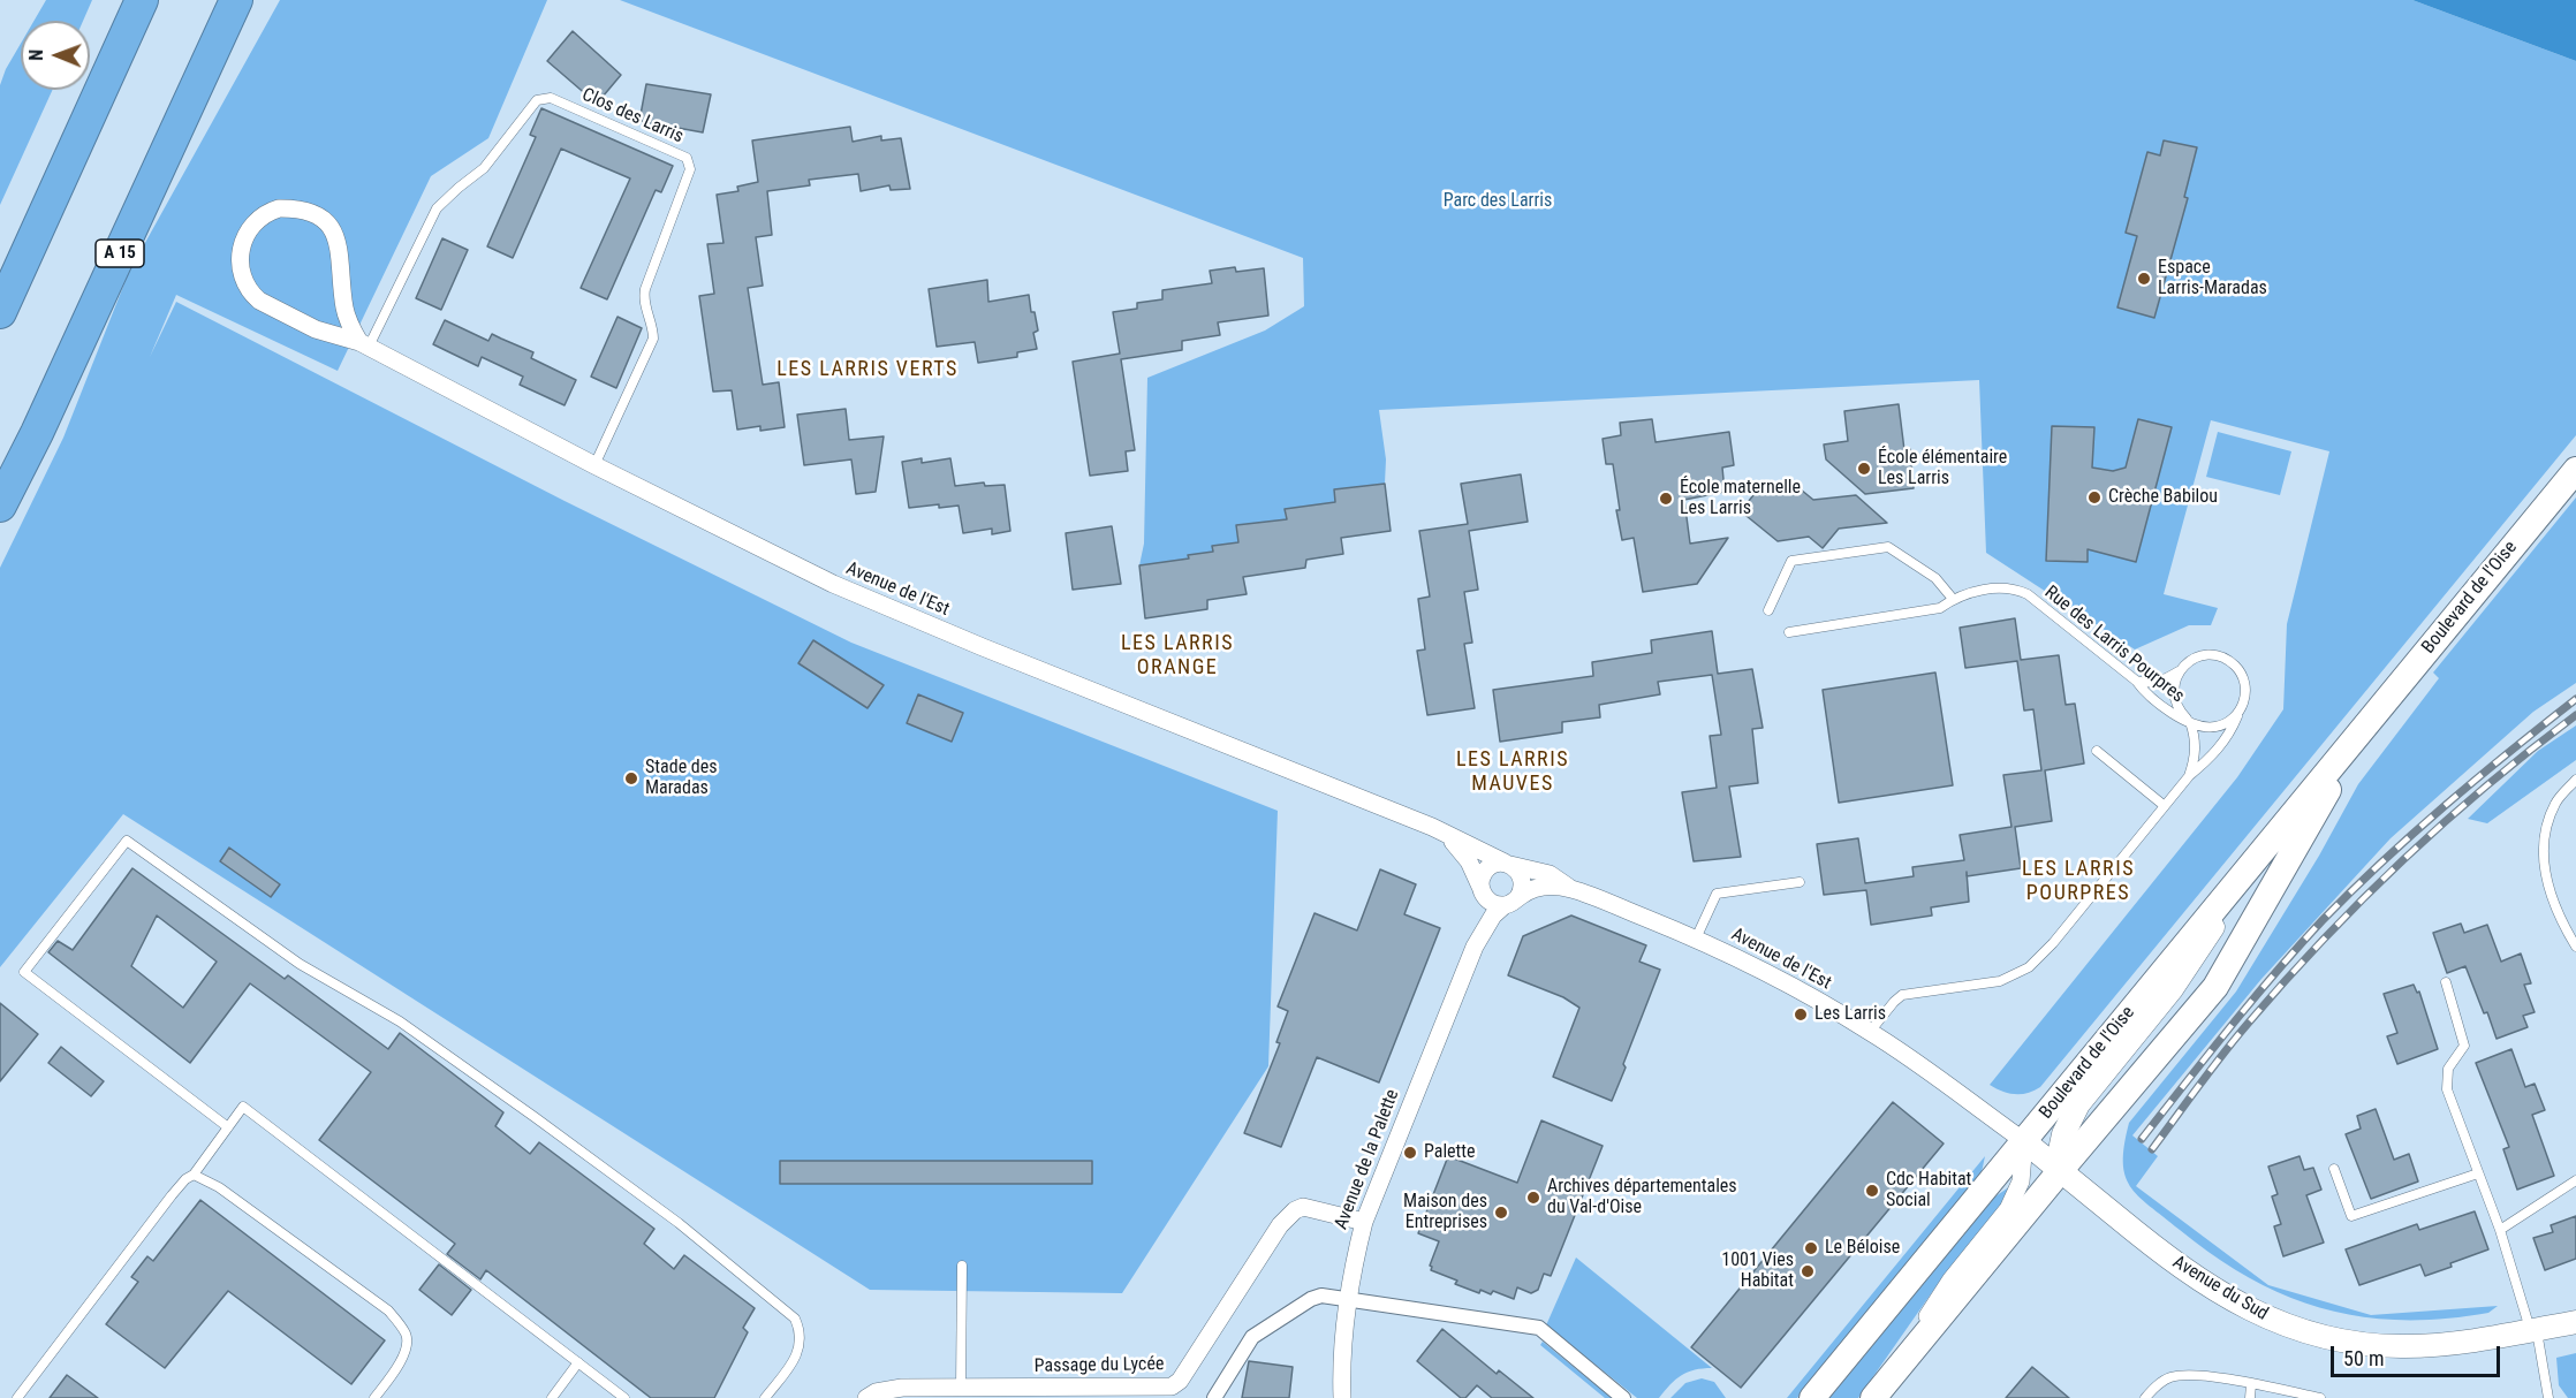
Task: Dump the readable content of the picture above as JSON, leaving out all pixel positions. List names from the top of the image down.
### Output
{
  "streets": {
    "highway": ["A 15"],
    "main road": ["Boulevard de l'Oise"],
    "street": [
      "Avenue de l'Est",
      "Avenue de la Palette",
      "Avenue du Sud",
      "Passage du Lycée"
    ],
    "lane": ["Clos des Larris", "Rue des Larris Pourpres"]
  },
  "crossings": [
    ["Clos des Larris", "Avenue de l'Est"],
    ["Avenue de l'Est", "Boulevard de l'Oise"],
    ["Avenue de l'Est", "Rue des Larris Pourpres"],
    ["Avenue de l'Est", "Avenue de la Palette"],
    ["Avenue de l'Est", "Avenue du Sud"],
    ["Boulevard de l'Oise", "Avenue du Sud"],
    ["Avenue de la Palette", "Passage du Lycée"]
  ],
  "districts": [
    "LES LARRIS VERTS",
    "LES LARRIS ORANGE",
    "LES LARRIS MAUVES",
    "LES LARRIS POURPRES"
  ],
  "parks": ["Parc des Larris"],
  "places": [
    "Espace Larris-Maradas",
    "École élémentaire Les Larris",
    "Crèche Babilou",
    "École maternelle Les Larris",
    "Stade des Maradas",
    "Les Larris",
    "Palette",
    "Cdc Habitat Social",
    "Archives départementales du Val-d'Oise",
    "Maison des Entreprises",
    "Le Béloise",
    "1001 Vies Habitat"
  ],
  "scale_bar": "50 m",
  "north": "left"
}
